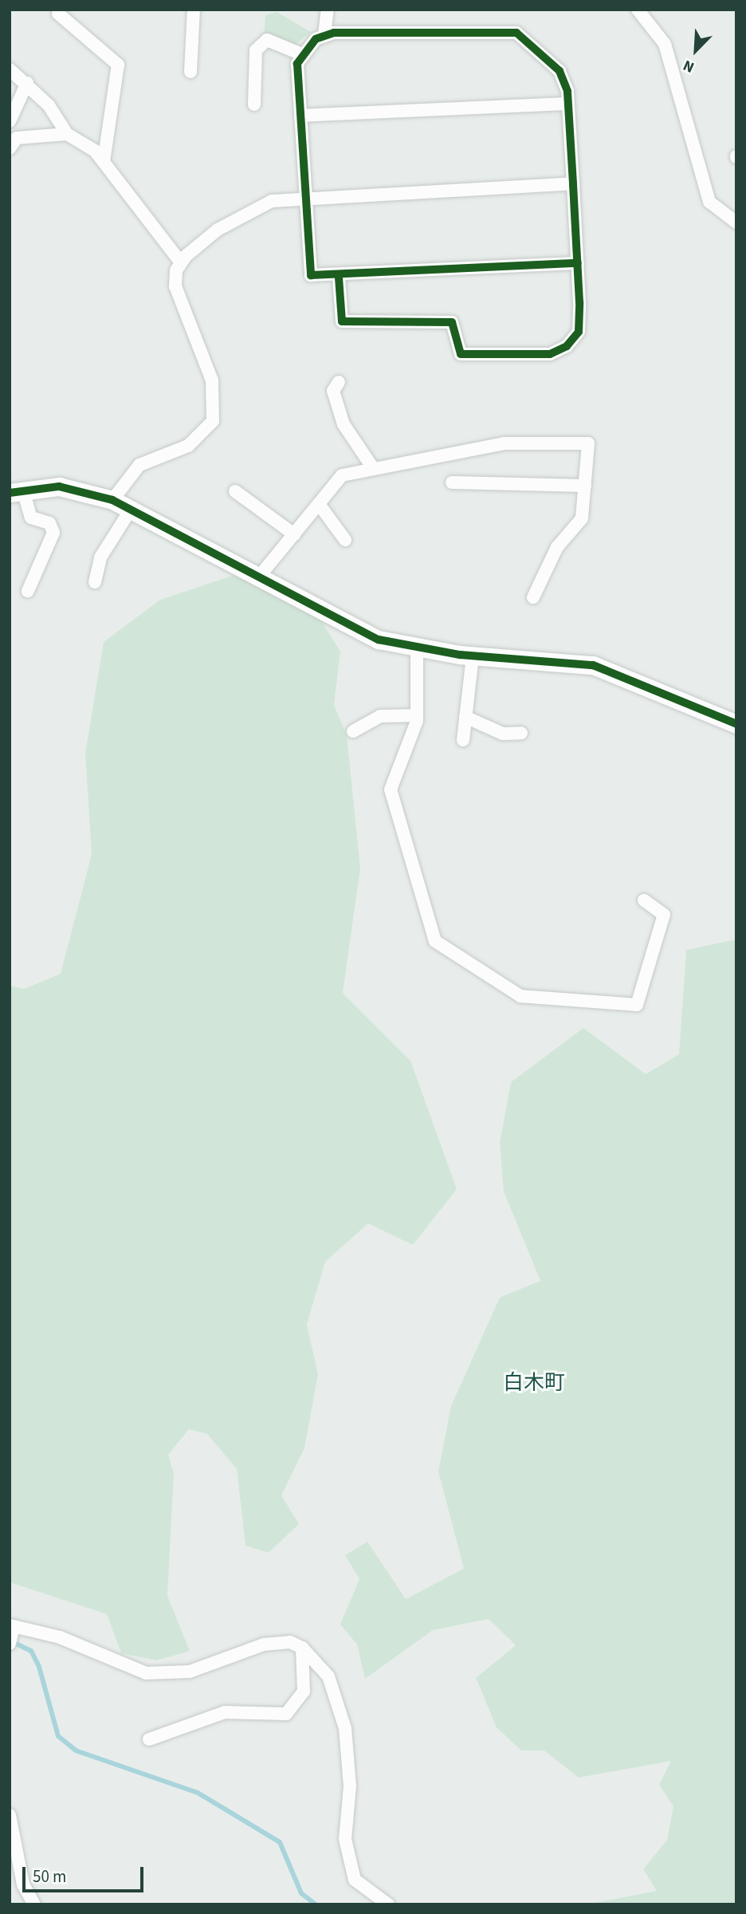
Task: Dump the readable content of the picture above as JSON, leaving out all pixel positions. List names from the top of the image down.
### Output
{
  "districts": ["白木町"],
  "scale_bar": "50 m",
  "north": "bottom left"
}
